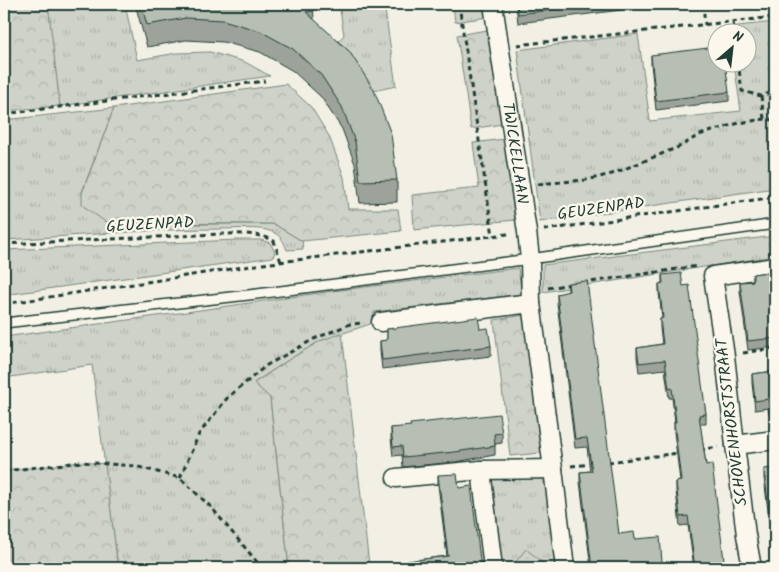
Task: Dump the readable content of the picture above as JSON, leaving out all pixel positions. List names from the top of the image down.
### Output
{
  "streets": {
    "street": ["TWICKELLAAN", "SCHOVENHORSTSTRAAT"],
    "path": ["GEUZENPAD"]
  },
  "crossings": [
    ["TWICKELLAAN", "GEUZENPAD"]
  ],
  "north": "top right"
}
